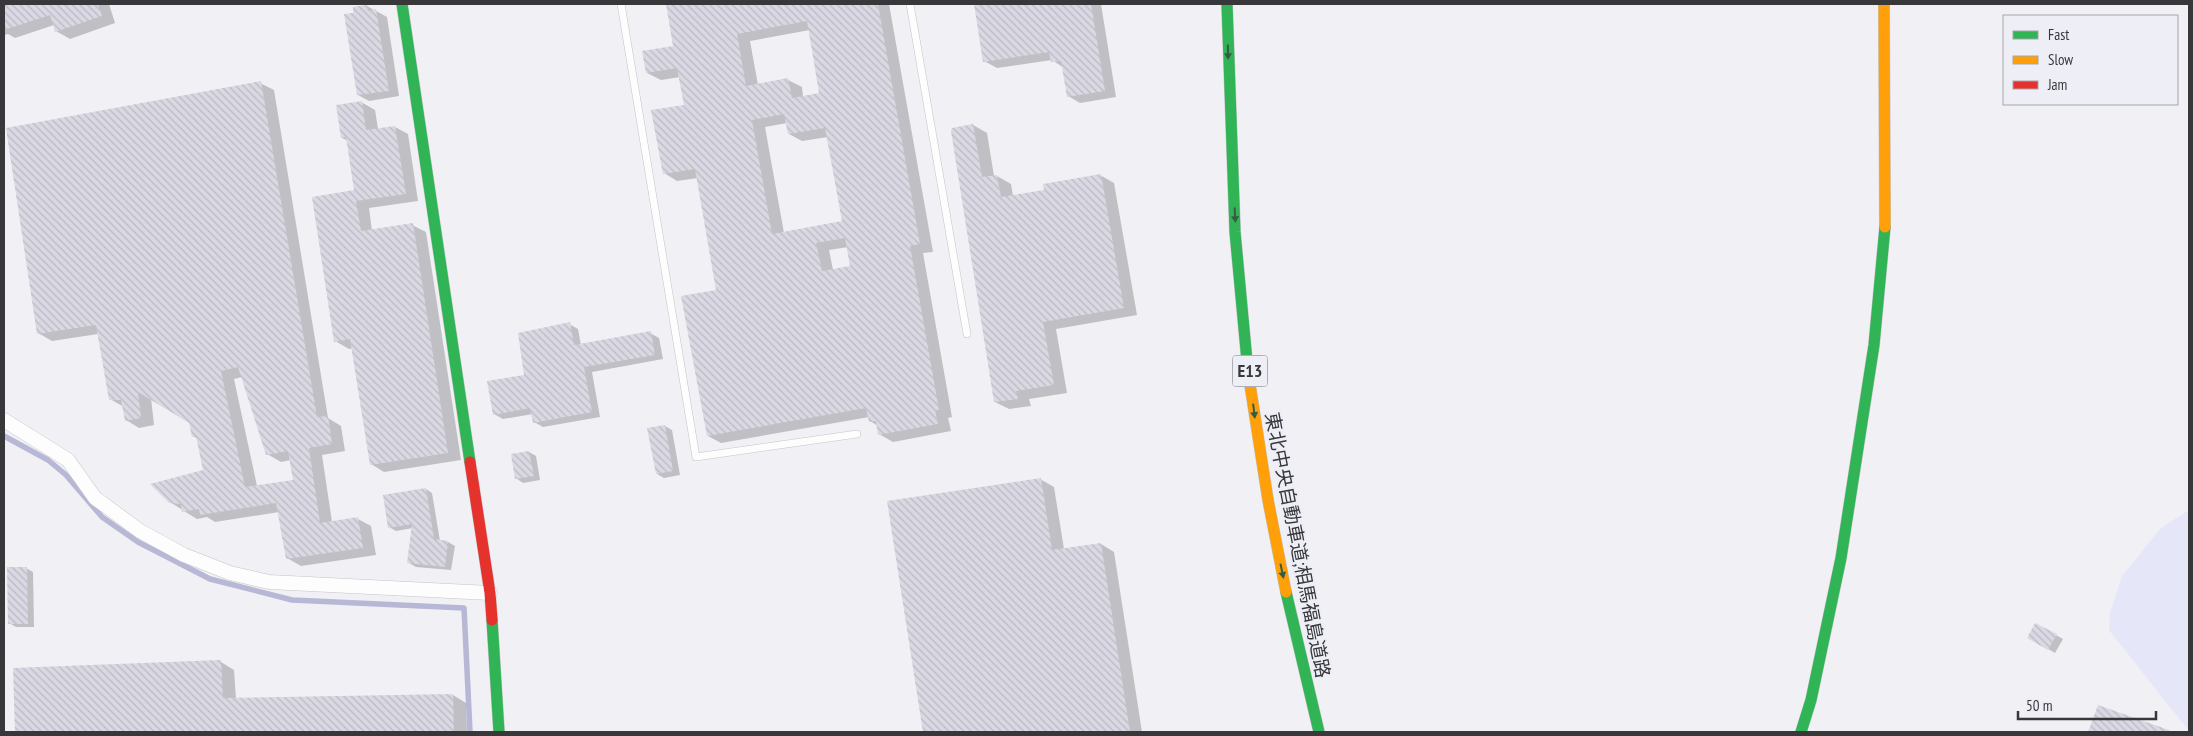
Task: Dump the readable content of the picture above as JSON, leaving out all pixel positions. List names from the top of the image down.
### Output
{
  "streets": {
    "main road": ["E13", "東北中央自動車道;相馬福島道路"]
  },
  "one_way": ["東北中央自動車道;相馬福島道路"],
  "legend": ["Fast", "Slow", "Jam"],
  "scale_bar": "50 m"
}
